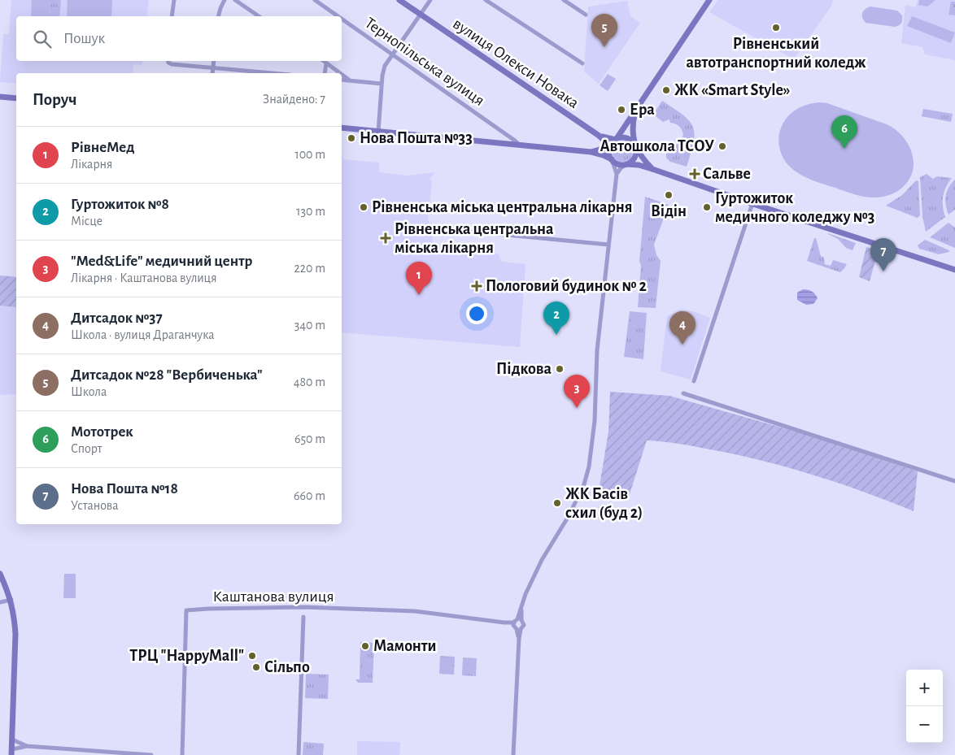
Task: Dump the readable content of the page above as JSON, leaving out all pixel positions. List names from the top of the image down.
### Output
{
  "streets": {
    "main road": ["вулиця Олекси Новака"],
    "street": ["Тернопільська вулиця", "Каштанова вулиця"]
  },
  "places": {
    "other": [
      "Рівненський автотранспортний коледж",
      "ЖК «Smart Style»",
      "Ера",
      "Нова Пошта №33",
      "Автошкола ТСОУ",
      "Відін",
      "Рівненська міська центральна лікарня",
      "Гуртожиток медичного коледжу №3",
      "Підкова",
      "ЖК Басів схил (буд 2)",
      "Мамонти",
      "ТРЦ \"HappyMall\"",
      "Сільпо"
    ],
    "health": ["Сальве", "Рівненська центральна міська лікарня", "Пологовий будинок № 2"]
  },
  "page": {
    "pins": [
      "5",
      "6",
      "7",
      "1",
      "2",
      "4",
      "3"
    ],
    "search": "Пошук",
    "heading": ["Поруч", "Знайдено: 7"],
    "list": [
      {
        "mark": "1",
        "name": "РівнеМед",
        "note": "Лікарня",
        "value": "100 m"
      },
      {
        "mark": "2",
        "name": "Гуртожиток №8",
        "note": "Місце",
        "value": "130 m"
      },
      {
        "mark": "3",
        "name": "\"Med&Life\" медичний центр",
        "note": "Лікарня · Каштанова вулиця",
        "value": "220 m"
      },
      {
        "mark": "4",
        "name": "Дитсадок №37",
        "note": "Школа · вулиця Драганчука",
        "value": "340 m"
      },
      {
        "mark": "5",
        "name": "Дитсадок №28 \"Вербиченька\"",
        "note": "Школа",
        "value": "480 m"
      },
      {
        "mark": "6",
        "name": "Мототрек",
        "note": "Спорт",
        "value": "650 m"
      },
      {
        "mark": "7",
        "name": "Нова Пошта №18",
        "note": "Установа",
        "value": "660 m"
      }
    ],
    "map_buttons": ["+", "−"]
  }
}
